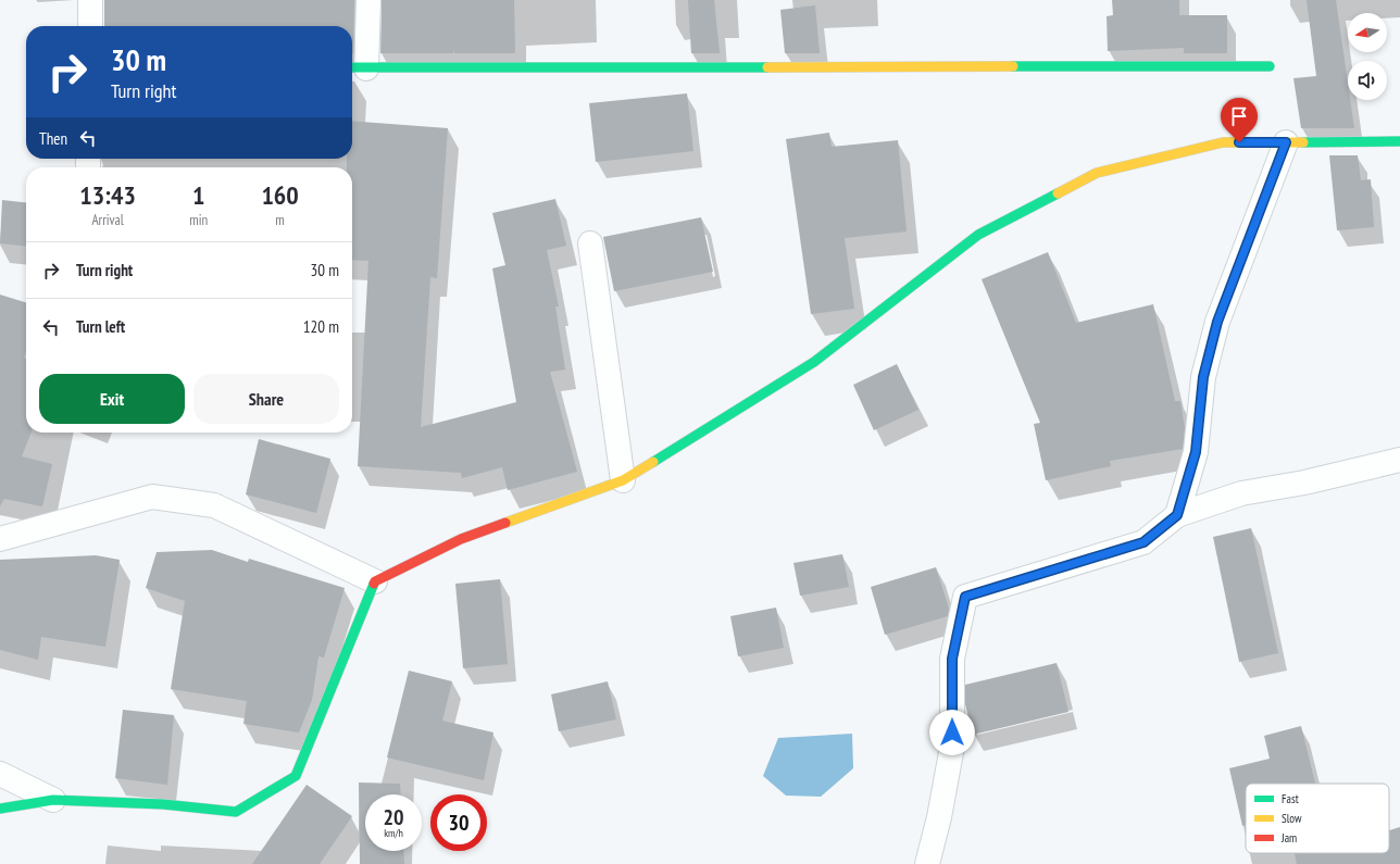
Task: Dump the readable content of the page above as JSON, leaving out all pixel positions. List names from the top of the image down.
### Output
{
  "legend": ["Fast", "Slow", "Jam"],
  "north": "left",
  "page": {
    "turn": ["30 m", "Turn right"],
    "then": "Then",
    "eta": [
      "13:43",
      "Arrival",
      "1",
      "min",
      "160",
      "m"
    ],
    "list": [
      {
        "name": "Turn right",
        "value": "30 m"
      },
      {
        "name": "Turn left",
        "value": "120 m"
      }
    ],
    "buttons": ["Exit", "Share"],
    "speed": "20 km/h",
    "limit": "30"
  }
}
